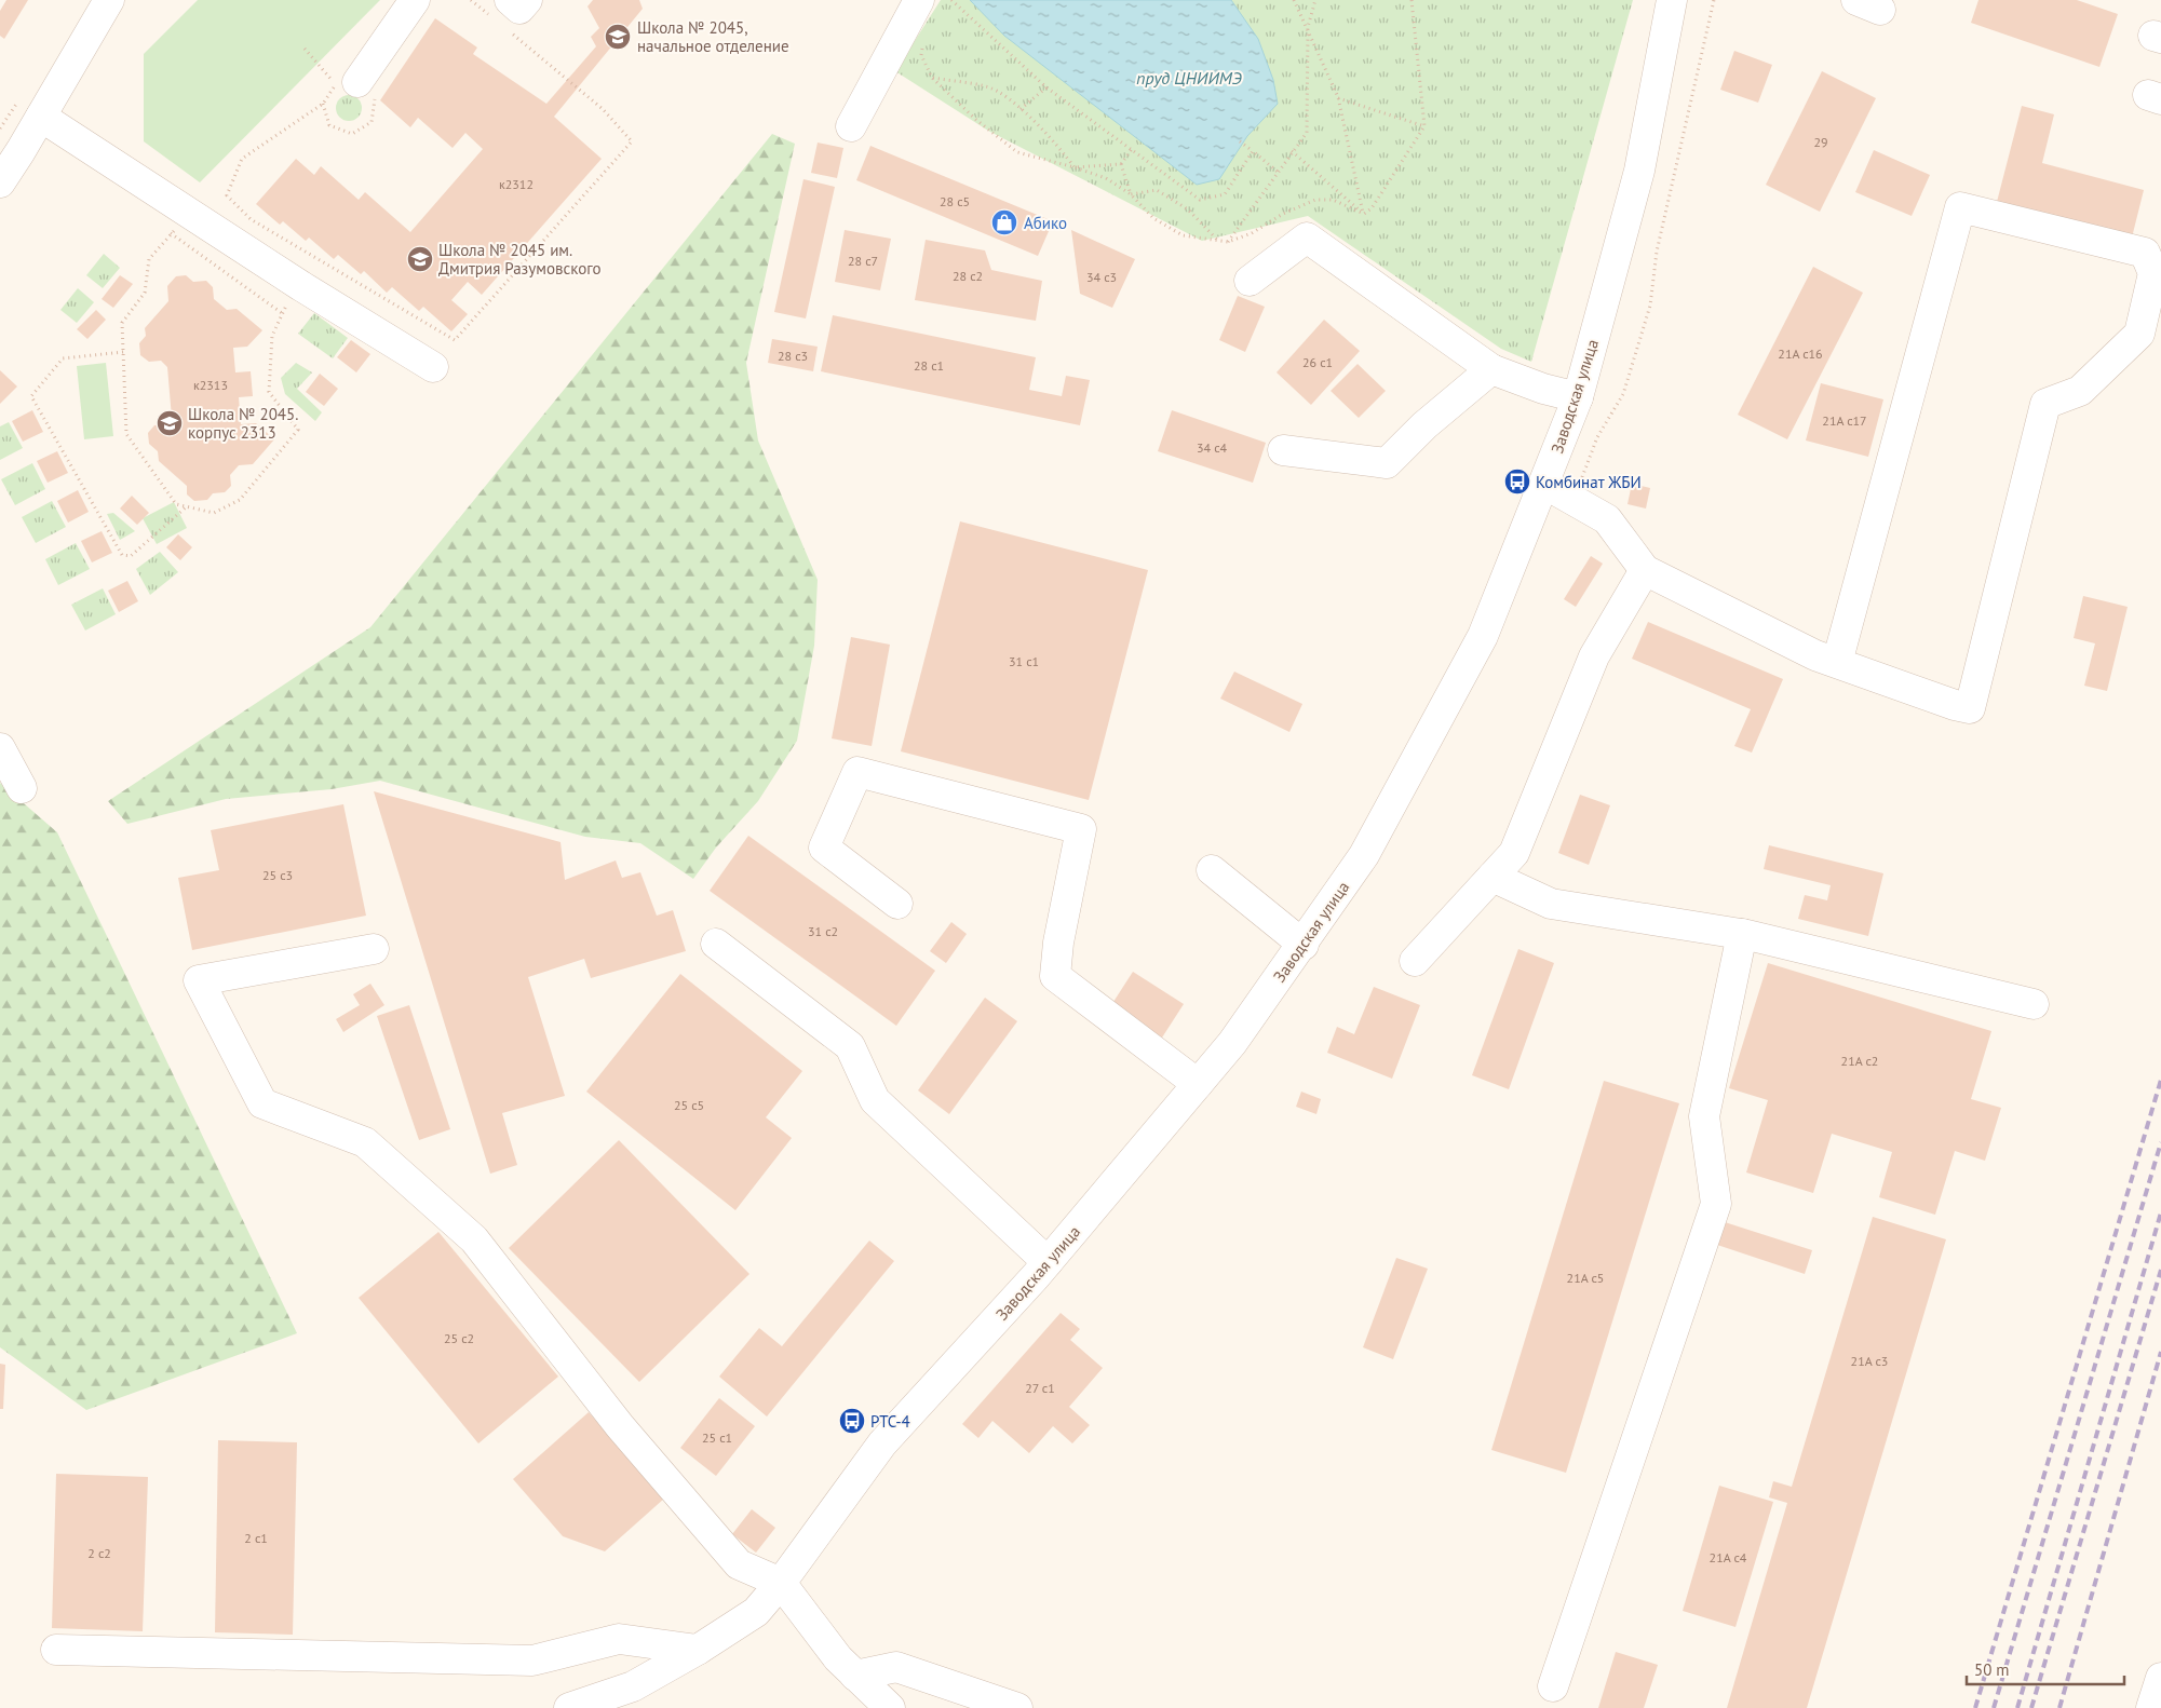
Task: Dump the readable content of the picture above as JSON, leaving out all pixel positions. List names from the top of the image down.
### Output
{
  "streets": {
    "street": ["Заводская улица"]
  },
  "water": ["пруд ЦНИИМЭ"],
  "places": {
    "school or university": ["Школа № 2045, начальное отделение", "Школа № 2045 им. Дмитрия Разумовского", "Школа № 2045. корпус 2313"],
    "shop": ["Абико"],
    "bus stop": ["Комбинат ЖБИ", "РТС-4"]
  },
  "house_numbers": [
    "29",
    "к2312",
    "28 с5",
    "28 с7",
    "28 с2",
    "34 с3",
    "21А с16",
    "28 с3",
    "26 с1",
    "28 с1",
    "к2313",
    "21А с17",
    "34 с4",
    "31 с1",
    "25 с3",
    "31 с2",
    "21А с2",
    "25 с5",
    "21А с5",
    "25 с2",
    "21А с3",
    "27 с1",
    "25 с1",
    "2 с1",
    "2 с2",
    "21А с4"
  ],
  "scale_bar": "50 m"
}
